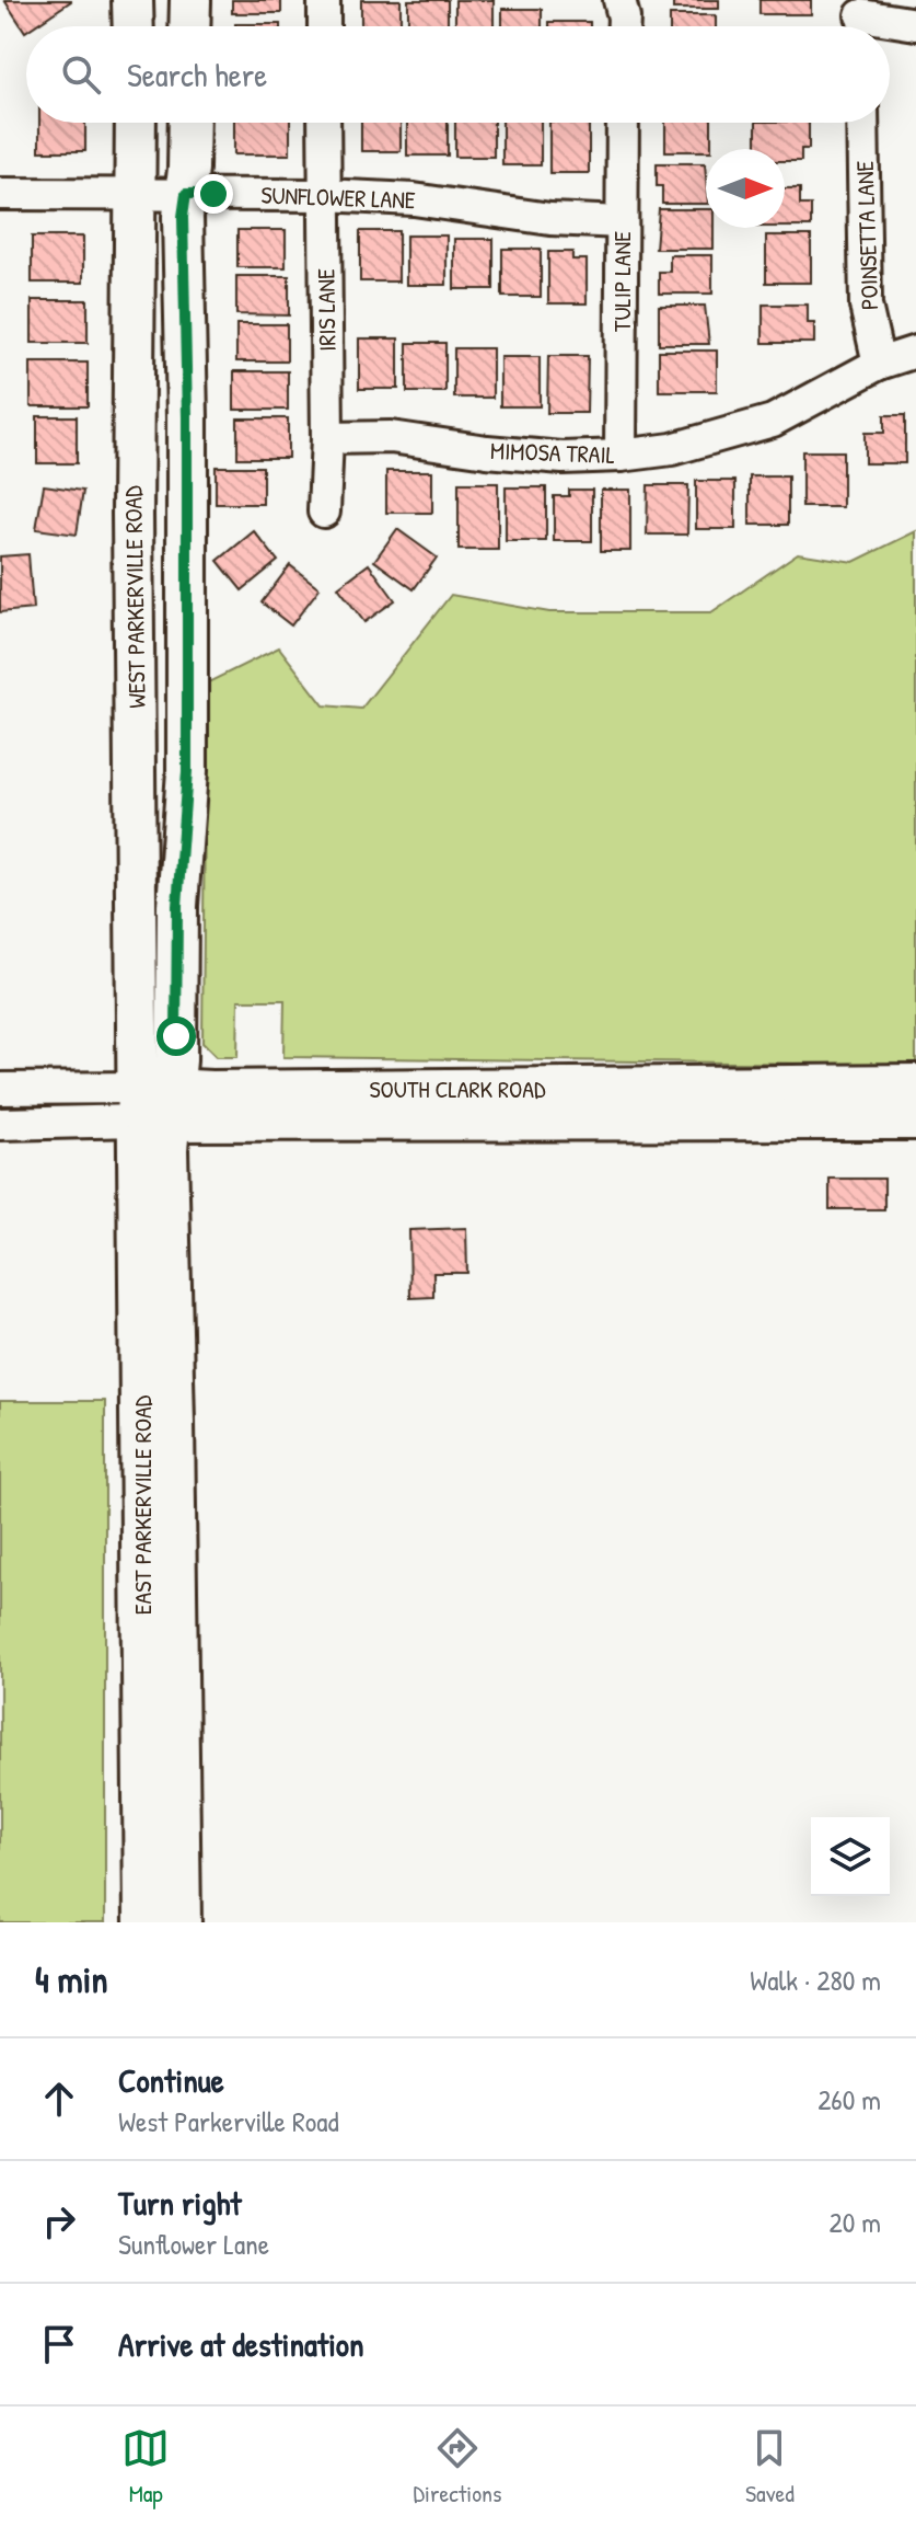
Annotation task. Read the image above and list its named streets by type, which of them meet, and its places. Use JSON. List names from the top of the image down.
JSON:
{
  "streets": {
    "main road": ["WEST PARKERVILLE ROAD", "SOUTH CLARK ROAD", "EAST PARKERVILLE ROAD"],
    "street": [
      "SUNFLOWER LANE",
      "POINSETTA LANE",
      "TULIP LANE",
      "IRIS LANE",
      "MIMOSA TRAIL"
    ]
  },
  "crossings": [
    ["SUNFLOWER LANE", "TULIP LANE"],
    ["SUNFLOWER LANE", "IRIS LANE"],
    ["SUNFLOWER LANE", "WEST PARKERVILLE ROAD"],
    ["POINSETTA LANE", "MIMOSA TRAIL"],
    ["TULIP LANE", "MIMOSA TRAIL"],
    ["IRIS LANE", "MIMOSA TRAIL"],
    ["WEST PARKERVILLE ROAD", "SOUTH CLARK ROAD"],
    ["WEST PARKERVILLE ROAD", "EAST PARKERVILLE ROAD"],
    ["SOUTH CLARK ROAD", "EAST PARKERVILLE ROAD"]
  ],
  "north": "right",
  "page": {
    "search": "Search here",
    "heading": ["4 min", "Walk · 280 m"],
    "list": [
      ["Continue", "West Parkerville Road", "260 m"],
      ["Turn right", "Sunflower Lane", "20 m"],
      "Arrive at destination"
    ],
    "nav": ["Map", "Directions", "Saved"]
  }
}
